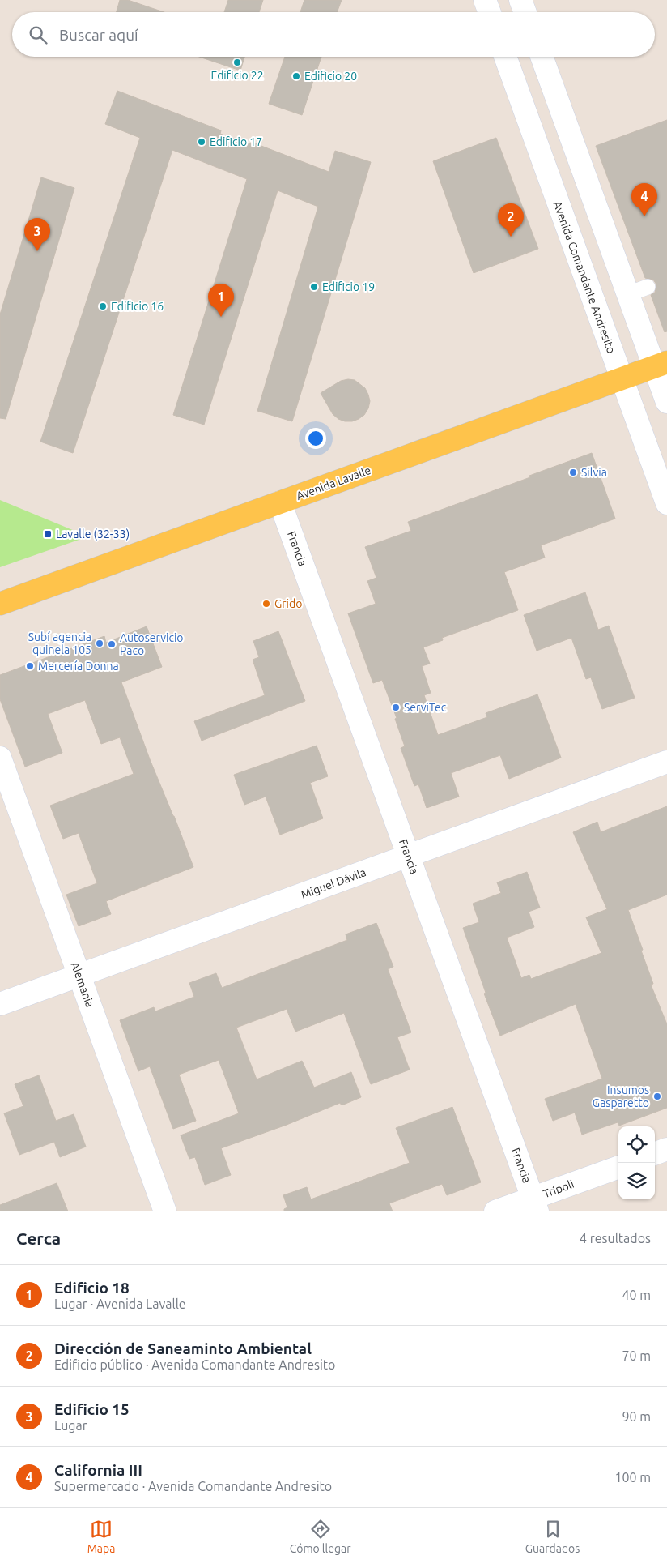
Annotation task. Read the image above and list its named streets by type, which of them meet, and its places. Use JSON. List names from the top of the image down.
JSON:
{
  "streets": {
    "main road": ["Avenida Lavalle"],
    "street": [
      "Avenida Comandante Andresito",
      "Francia",
      "Miguel Dávila",
      "Alemania",
      "Trípoli"
    ]
  },
  "crossings": [
    ["Avenida Comandante Andresito", "Avenida Lavalle"],
    ["Avenida Lavalle", "Francia"],
    ["Francia", "Miguel Dávila"],
    ["Francia", "Trípoli"],
    ["Miguel Dávila", "Alemania"]
  ],
  "places": {
    "other": [
      "Edificio 22",
      "Edificio 20",
      "Edificio 17",
      "Edificio 19",
      "Edificio 16",
      "Silvia",
      "Grido",
      "Subí agencia quinela 105",
      "Autoservicio Paco",
      "Mercería Donna",
      "ServiTec",
      "Insumos Gasparetto"
    ],
    "transit": ["Lavalle (32-33)"]
  },
  "page": {
    "search": "Buscar aquí",
    "pins": [
      "4",
      "2",
      "3",
      "1"
    ],
    "heading": ["Cerca", "4 resultados"],
    "list": [
      {
        "mark": "1",
        "name": "Edificio 18",
        "note": "Lugar · Avenida Lavalle",
        "value": "40 m"
      },
      {
        "mark": "2",
        "name": "Dirección de Saneaminto Ambiental",
        "note": "Edificio público · Avenida Comandante Andresito",
        "value": "70 m"
      },
      {
        "mark": "3",
        "name": "Edificio 15",
        "note": "Lugar",
        "value": "90 m"
      },
      {
        "mark": "4",
        "name": "California III",
        "note": "Supermercado · Avenida Comandante Andresito",
        "value": "100 m"
      }
    ],
    "nav": ["Mapa", "Cómo llegar", "Guardados"]
  }
}
